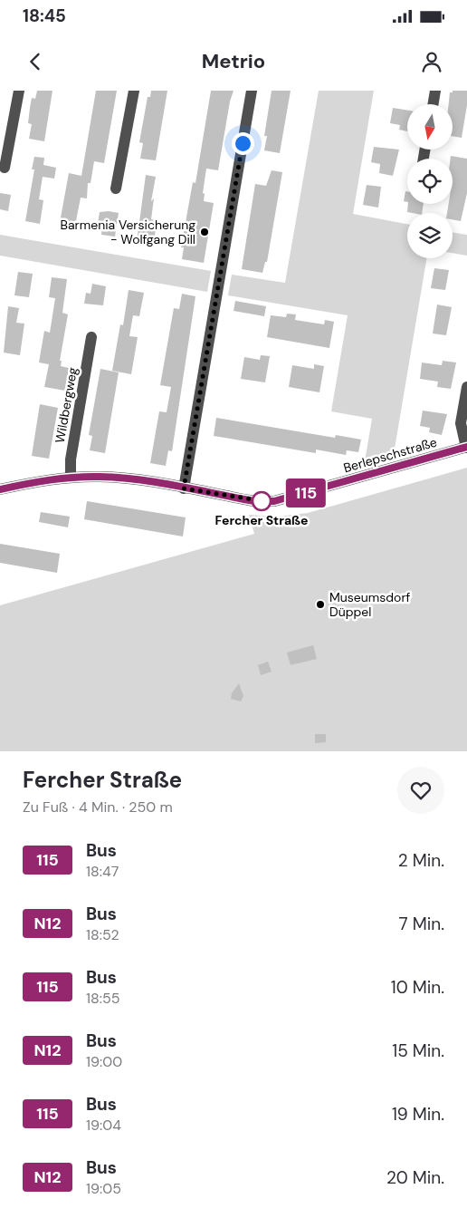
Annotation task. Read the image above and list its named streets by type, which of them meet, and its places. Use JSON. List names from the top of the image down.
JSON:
{
  "streets": {
    "street": ["Wildbergweg", "Berlepschstraße"]
  },
  "crossings": [
    ["Wildbergweg", "Berlepschstraße"]
  ],
  "places": ["Barmenia Versicherung - Wolfgang Dill", "Fercher Straße", "Museumsdorf Düppel"],
  "lines": ["bus line 115"],
  "north": "bottom",
  "page": {
    "status": "18:45",
    "header": "Metrio",
    "on_map": "115",
    "heading": ["Fercher Straße", "Zu Fuß · 4 Min. · 250 m"],
    "list": [
      {
        "mark": "115",
        "name": "Bus",
        "note": "18:47",
        "value": "2 Min."
      },
      {
        "mark": "N12",
        "name": "Bus",
        "note": "18:52",
        "value": "7 Min."
      },
      {
        "mark": "115",
        "name": "Bus",
        "note": "18:55",
        "value": "10 Min."
      },
      {
        "mark": "N12",
        "name": "Bus",
        "note": "19:00",
        "value": "15 Min."
      },
      {
        "mark": "115",
        "name": "Bus",
        "note": "19:04",
        "value": "19 Min."
      },
      {
        "mark": "N12",
        "name": "Bus",
        "note": "19:05",
        "value": "20 Min."
      }
    ]
  }
}
